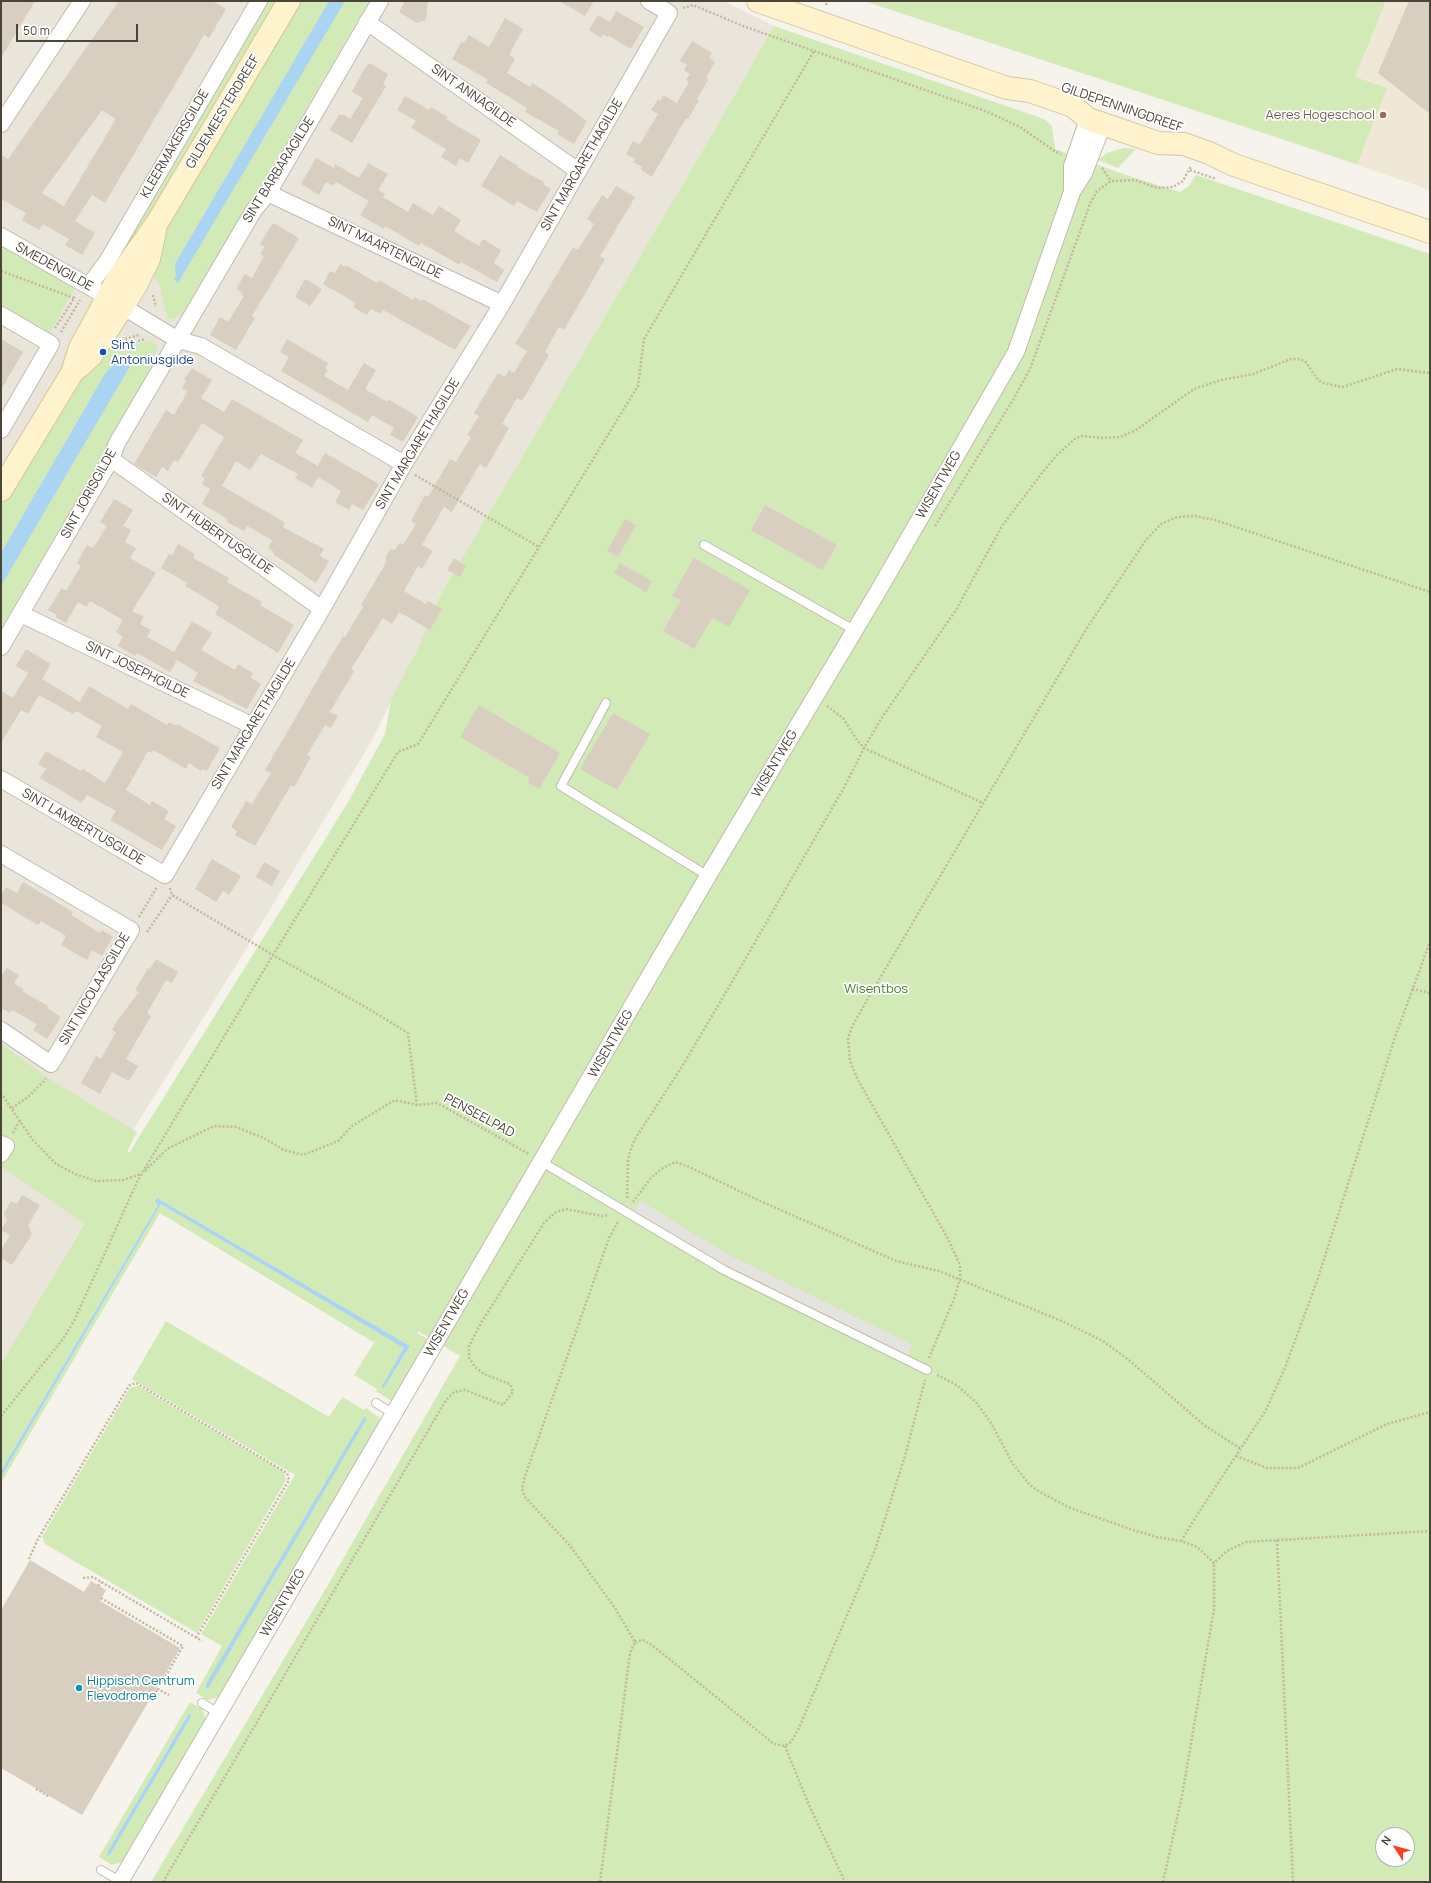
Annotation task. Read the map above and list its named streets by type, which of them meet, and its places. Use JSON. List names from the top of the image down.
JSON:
{
  "streets": {
    "main road": ["GILDEPENNINGDREEF", "GILDEMEESTERDREEF"],
    "street": [
      "SINT ANNAGILDE",
      "KLEERMAKERSGILDE",
      "SINT MARGARETHAGILDE",
      "SINT BARBARAGILDE",
      "SINT MAARTENGILDE",
      "SMEDENGILDE",
      "WISENTWEG",
      "SINT JORISGILDE",
      "SINT HUBERTUSGILDE",
      "SINT JOSEPHGILDE",
      "SINT LAMBERTUSGILDE",
      "SINT NICOLAASGILDE"
    ],
    "path": ["PENSEELPAD"]
  },
  "crossings": [
    ["SINT ANNAGILDE", "SINT MARGARETHAGILDE"],
    ["SINT ANNAGILDE", "SINT BARBARAGILDE"],
    ["GILDEPENNINGDREEF", "WISENTWEG"],
    ["GILDEMEESTERDREEF", "SMEDENGILDE"],
    ["KLEERMAKERSGILDE", "SMEDENGILDE"],
    ["SINT MARGARETHAGILDE", "SINT MAARTENGILDE"],
    ["SINT MARGARETHAGILDE", "SINT HUBERTUSGILDE"],
    ["SINT MARGARETHAGILDE", "SINT JOSEPHGILDE"],
    ["SINT MARGARETHAGILDE", "SINT LAMBERTUSGILDE"],
    ["SINT BARBARAGILDE", "SINT MAARTENGILDE"],
    ["SINT BARBARAGILDE", "SINT JORISGILDE"],
    ["WISENTWEG", "PENSEELPAD"],
    ["SINT JORISGILDE", "SINT HUBERTUSGILDE"],
    ["SINT JORISGILDE", "SINT JOSEPHGILDE"]
  ],
  "parks": ["Wisentbos"],
  "places": ["Aeres Hogeschool", "Sint Antoniusgilde", "Hippisch Centrum Flevodrome"],
  "scale_bar": "50 m",
  "north": "top left"
}
